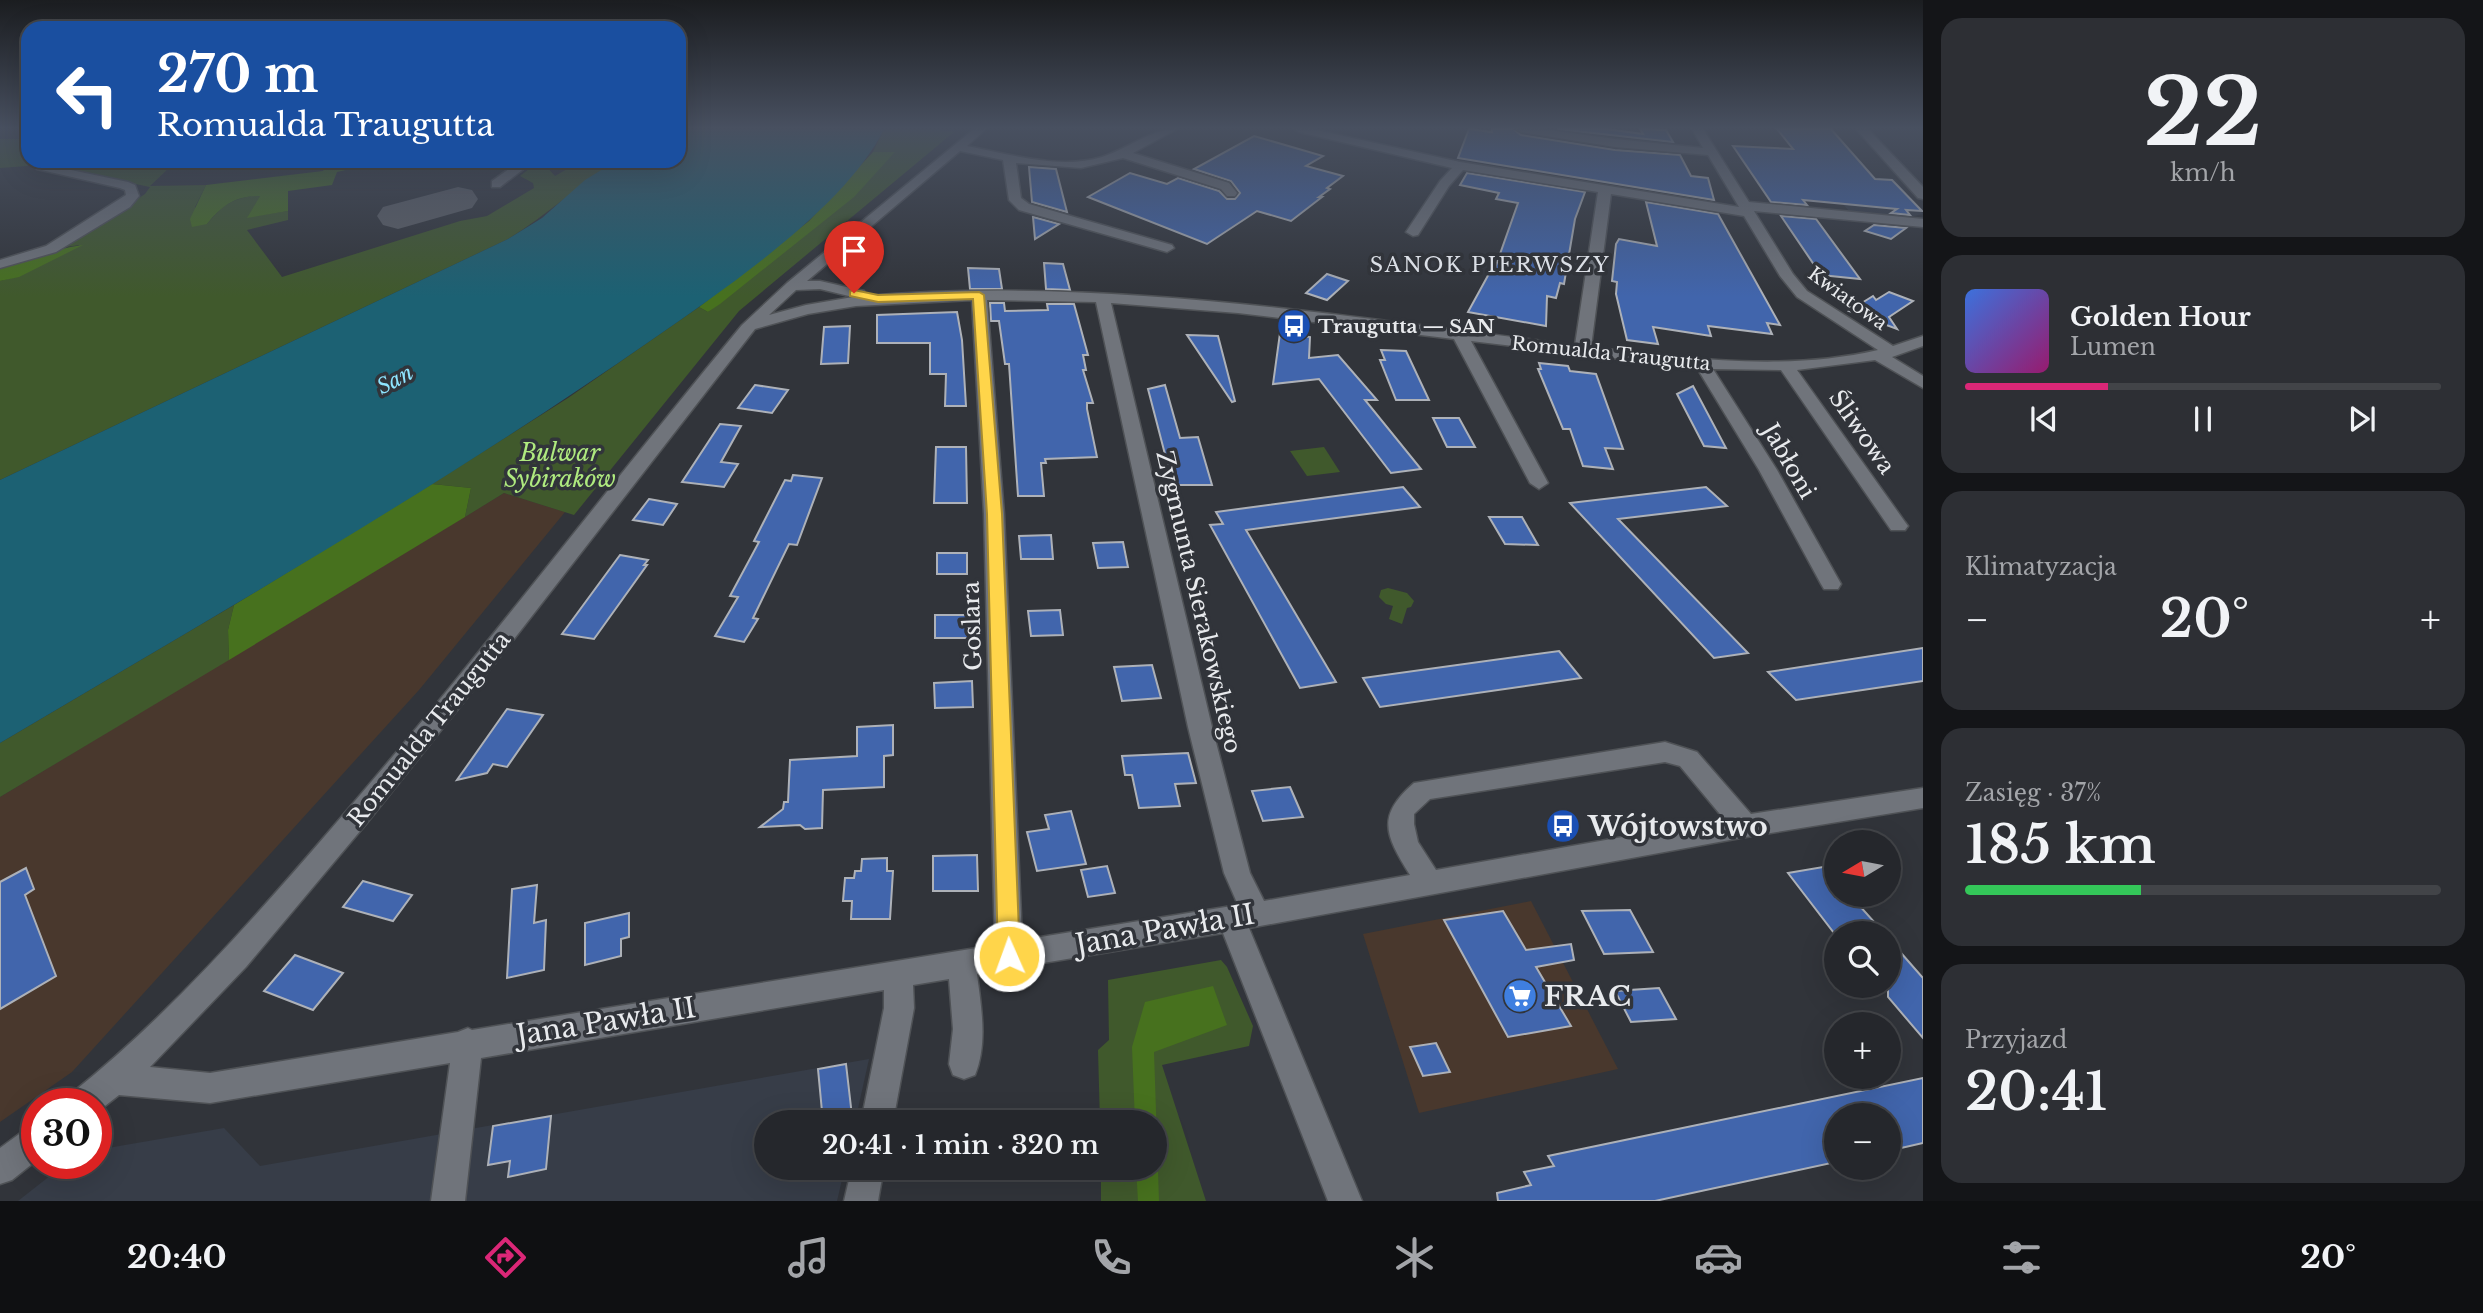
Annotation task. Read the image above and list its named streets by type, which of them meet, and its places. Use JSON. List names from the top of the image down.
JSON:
{
  "streets": {
    "street": [
      "Kwiatowa",
      "Romualda Traugutta",
      "Śliwowa",
      "Jabłoni",
      "Zygmunta Sierakowskiego",
      "Goslara",
      "Jana Pawła II"
    ]
  },
  "crossings": [
    ["Kwiatowa", "Romualda Traugutta"],
    ["Romualda Traugutta", "Śliwowa"],
    ["Romualda Traugutta", "Jabłoni"],
    ["Romualda Traugutta", "Zygmunta Sierakowskiego"],
    ["Romualda Traugutta", "Goslara"],
    ["Romualda Traugutta", "Jana Pawła II"],
    ["Zygmunta Sierakowskiego", "Jana Pawła II"],
    ["Goslara", "Jana Pawła II"]
  ],
  "districts": ["SANOK PIERWSZY"],
  "water": ["San"],
  "parks": ["Bulwar Sybiraków"],
  "places": {
    "bus stop": ["Traugutta — SAN", "Wójtowstwo"],
    "supermarket": ["FRAC"]
  },
  "north": "left",
  "page": {
    "tile": [
      ["22", "km/h"],
      "Klimatyzacja",
      ["Zasięg · 37%", "185 km"],
      ["Przyjazd", "20:41"]
    ],
    "turn": ["270 m", "Romualda Traugutta"],
    "song": ["Golden Hour", "Lumen"],
    "heat": ["−", "20°", "+"],
    "map_buttons": ["+", "−"],
    "limit": "30",
    "trip": "20:41 · 1 min · 320 m",
    "tabs": ["20:40", "20°"]
  }
}
